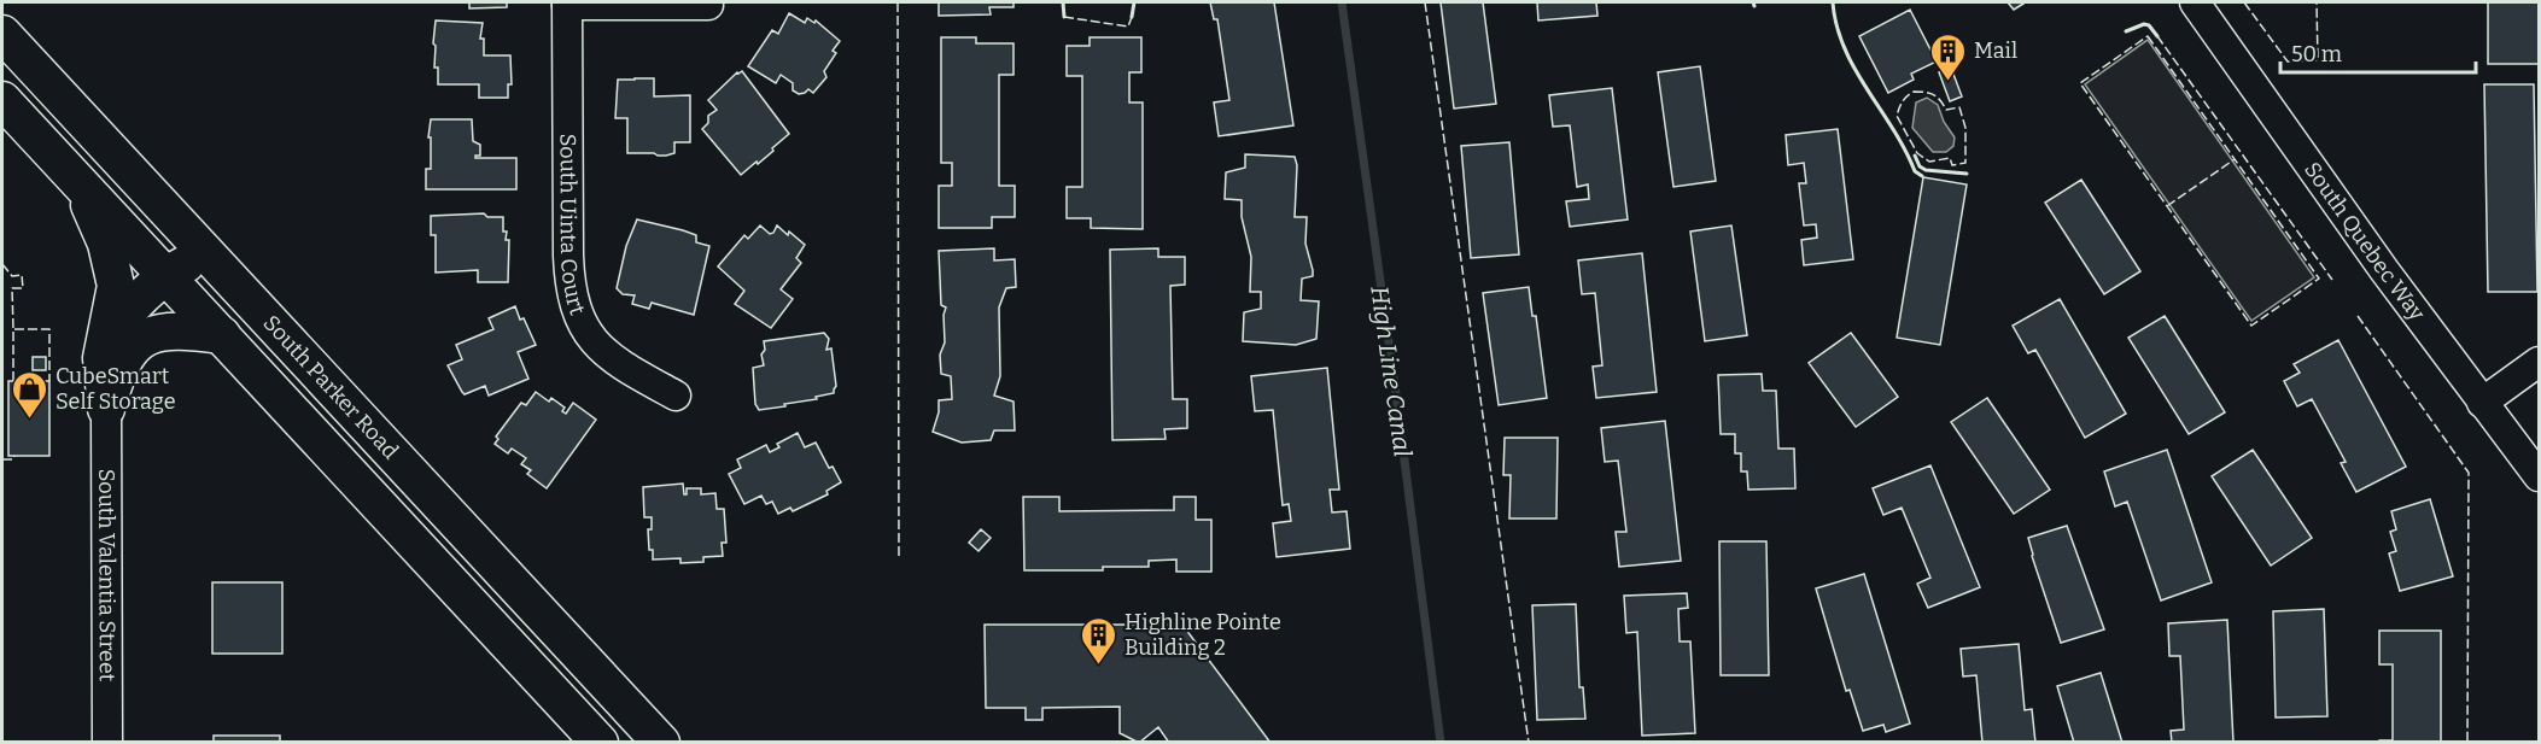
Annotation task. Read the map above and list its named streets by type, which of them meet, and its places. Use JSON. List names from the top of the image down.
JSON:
{
  "streets": {
    "main road": ["South Parker Road"],
    "street": ["South Uinta Court", "South Quebec Way", "South Valentia Street"]
  },
  "water": ["High Line Canal"],
  "places": {
    "building": ["Mail", "Highline Pointe Building 2"],
    "shop": ["CubeSmart Self Storage"]
  },
  "scale_bar": "50 m"
}
